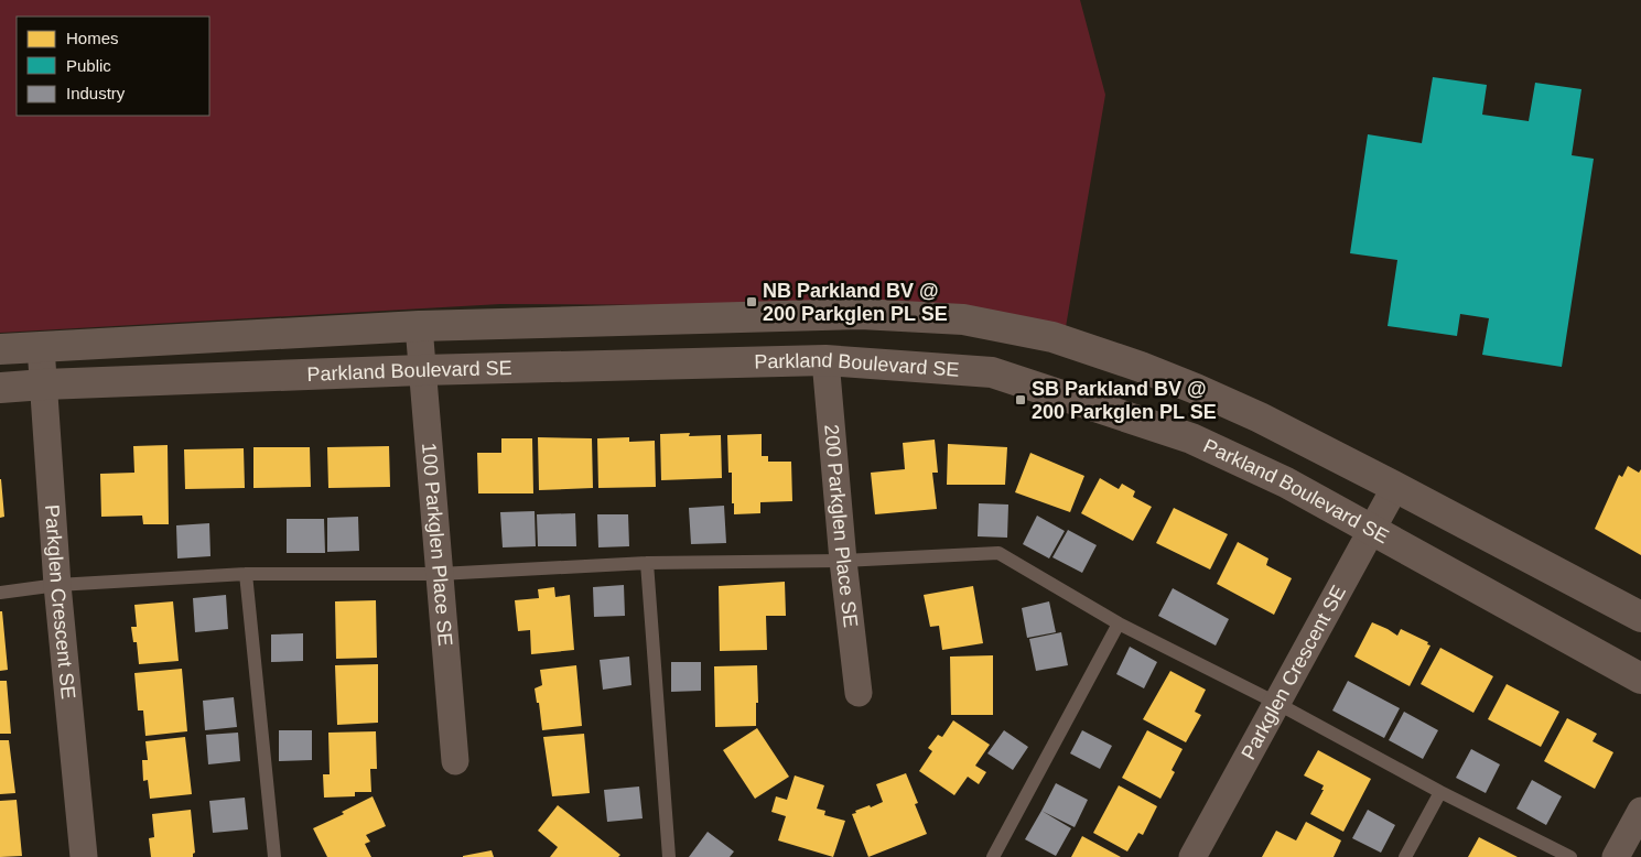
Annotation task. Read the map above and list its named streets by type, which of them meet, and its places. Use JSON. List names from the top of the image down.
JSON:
{
  "streets": {
    "street": [
      "Parkland Boulevard SE",
      "200 Parkglen Place SE",
      "100 Parkglen Place SE",
      "Parkglen Crescent SE"
    ]
  },
  "crossings": [
    ["Parkland Boulevard SE", "200 Parkglen Place SE"],
    ["Parkland Boulevard SE", "100 Parkglen Place SE"],
    ["Parkland Boulevard SE", "Parkglen Crescent SE"]
  ],
  "places": {
    "transit": ["NB Parkland BV @ 200 Parkglen PL SE", "SB Parkland BV @ 200 Parkglen PL SE"]
  },
  "legend": ["Homes", "Public", "Industry"]
}
